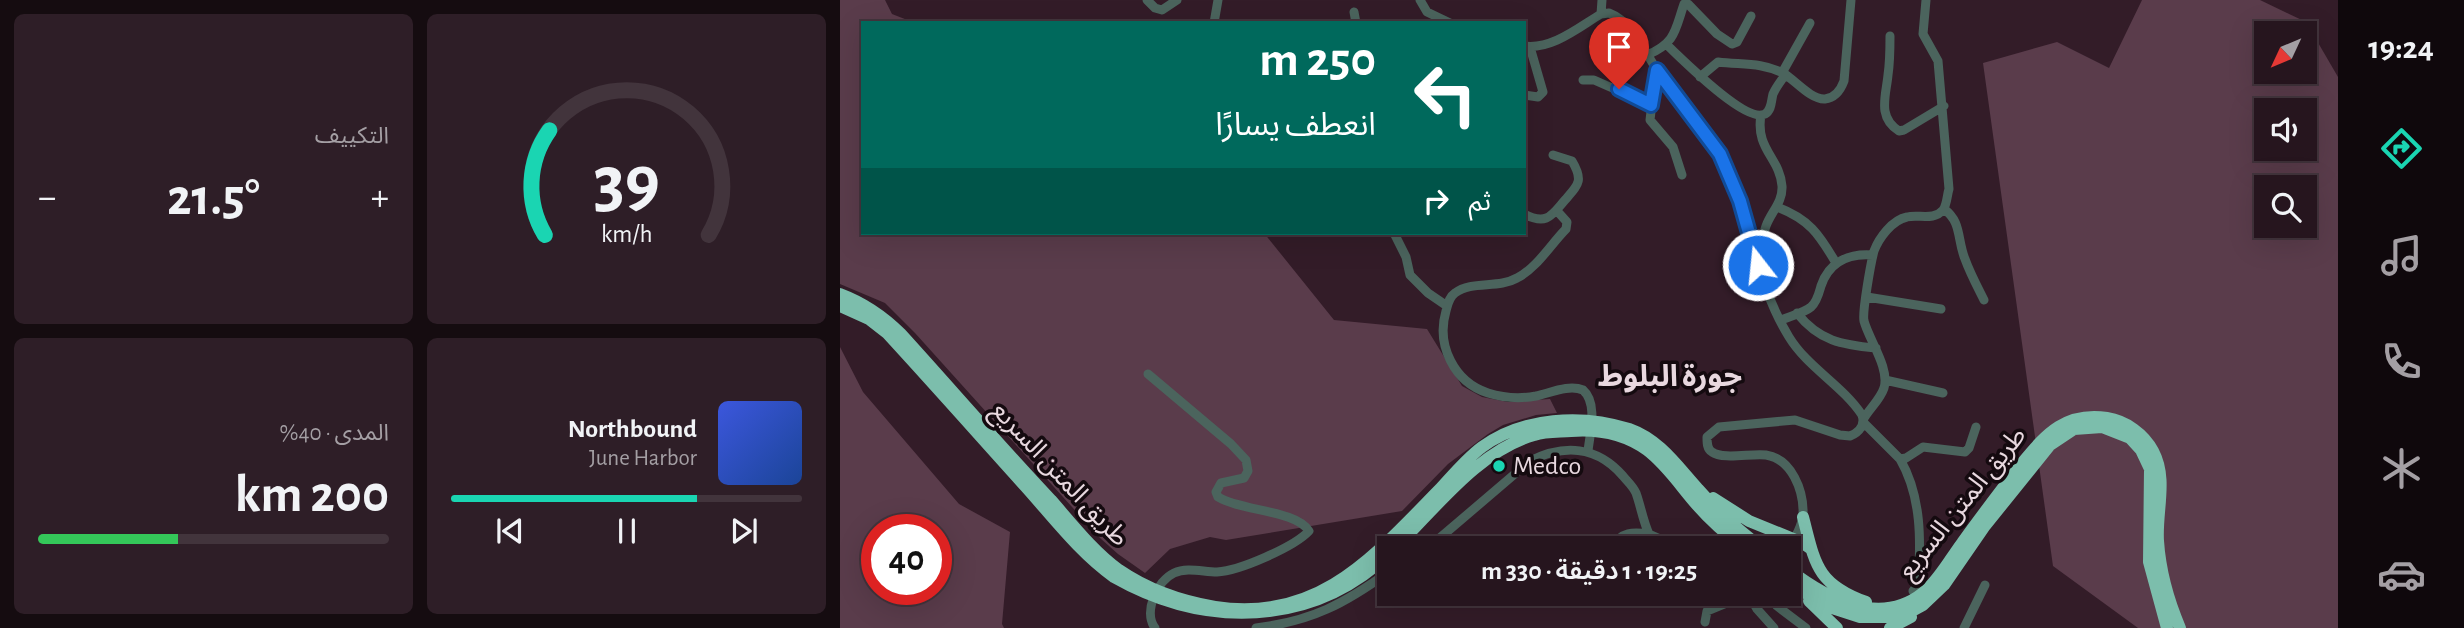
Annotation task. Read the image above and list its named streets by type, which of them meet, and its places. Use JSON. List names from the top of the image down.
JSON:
{
  "streets": {
    "highway": ["طريق المتن السريع"]
  },
  "districts": ["جورة البلوط"],
  "places": ["Medco"],
  "north": "bottom left",
  "page": {
    "tabs": "19:24",
    "tile": [
      "التكييف",
      ["المدى · 40%", "200 km"]
    ],
    "turn": ["250 m", "انعطف يسارًا"],
    "then": "ثم",
    "heat": ["−", "21.5°", "+"],
    "song": ["Northbound", "June Harbor"],
    "limit": "40",
    "trip": "19:25 · 1 دقيقة · 330 m",
    "gauge": ["39", "km/h"]
  }
}
